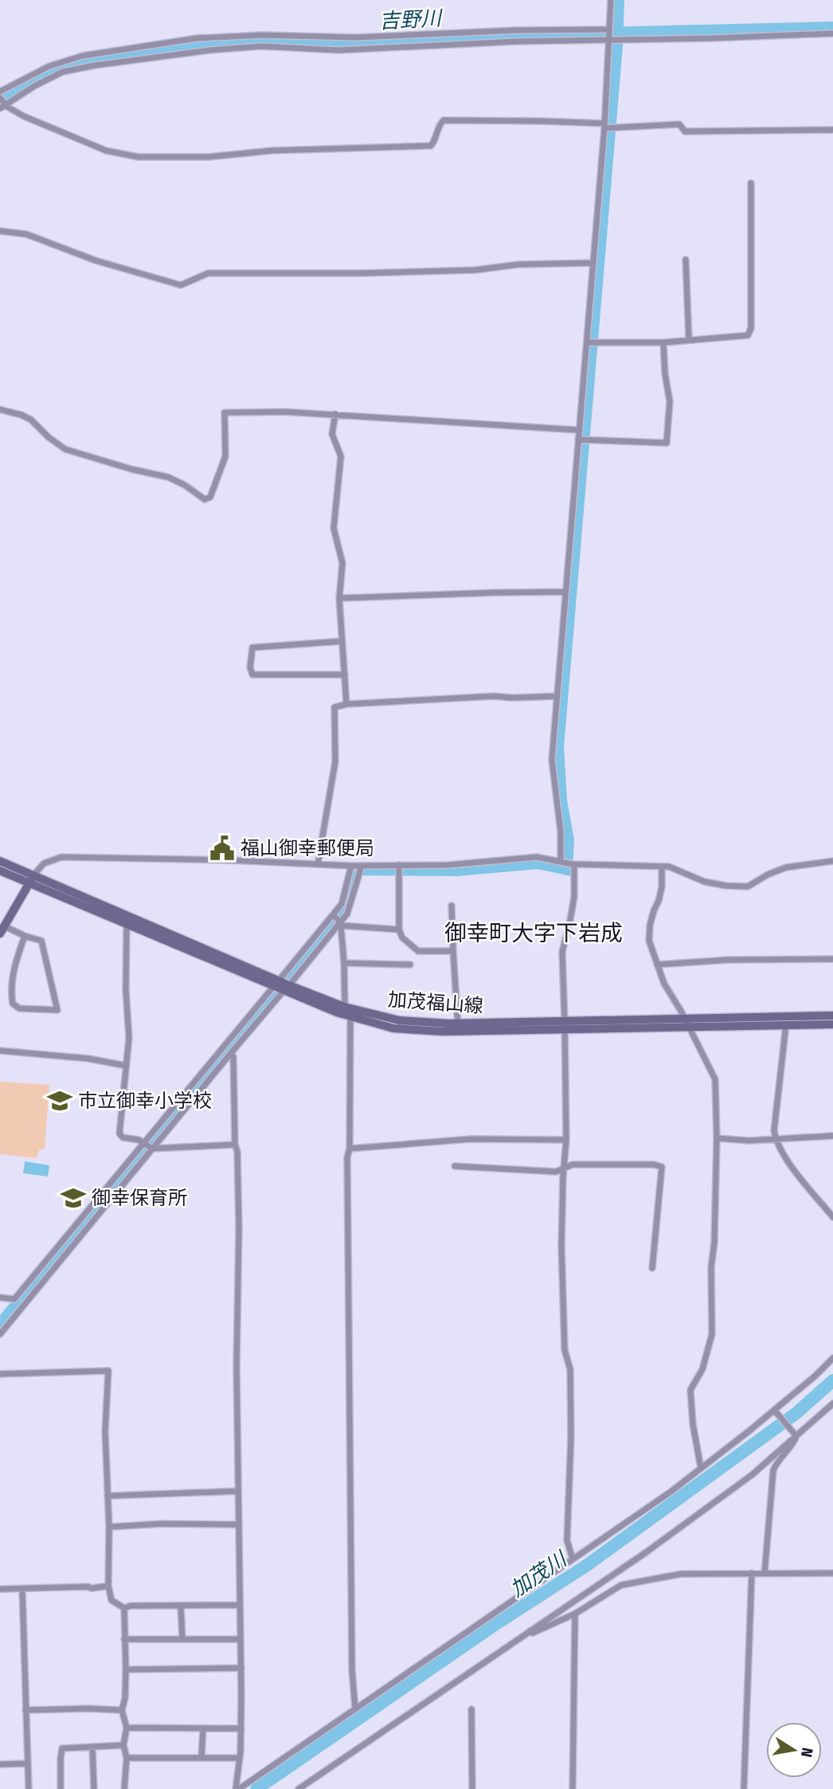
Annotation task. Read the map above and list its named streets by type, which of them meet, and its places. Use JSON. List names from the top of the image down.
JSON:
{
  "streets": {
    "main road": ["加茂福山線"]
  },
  "districts": ["御幸町大字下岩成"],
  "water": ["吉野川", "加茂川"],
  "places": {
    "public building": ["福山御幸郵便局"],
    "school or university": ["市立御幸小学校", "御幸保育所"]
  },
  "north": "right"
}
